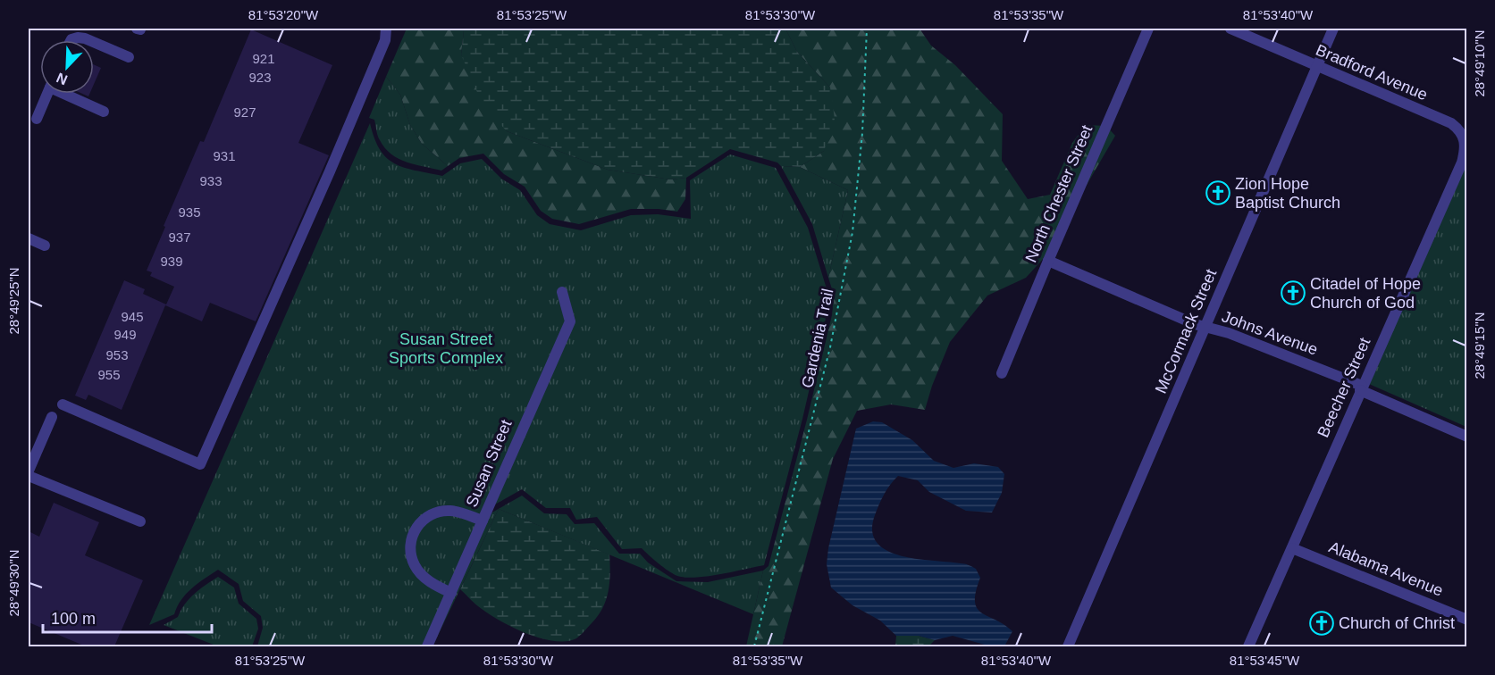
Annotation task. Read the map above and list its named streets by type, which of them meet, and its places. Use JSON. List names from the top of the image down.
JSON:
{
  "streets": {
    "street": [
      "Bradford Avenue",
      "North Chester Street",
      "McCormack Street",
      "Johns Avenue",
      "Beecher Street",
      "Susan Street",
      "Alabama Avenue"
    ],
    "path": ["Gardenia Trail"]
  },
  "crossings": [
    ["Bradford Avenue", "McCormack Street"],
    ["Bradford Avenue", "Beecher Street"],
    ["North Chester Street", "Johns Avenue"],
    ["McCormack Street", "Johns Avenue"],
    ["Johns Avenue", "Beecher Street"],
    ["Beecher Street", "Alabama Avenue"]
  ],
  "parks": ["Susan Street Sports Complex"],
  "places": {
    "church": ["Zion Hope Baptist Church", "Citadel of Hope Church of God", "Church of Christ"]
  },
  "house_numbers": [
    "921",
    "923",
    "927",
    "931",
    "933",
    "935",
    "937",
    "939",
    "945",
    "949",
    "953",
    "955"
  ],
  "scale_bar": "100 m",
  "north": "bottom left",
  "coordinates": [
    "81°53'20\"W",
    "81°53'25\"W",
    "81°53'30\"W",
    "81°53'35\"W",
    "81°53'40\"W",
    "28°49'10\"N",
    "28°49'25\"N",
    "28°49'15\"N",
    "28°49'30\"N",
    "81°53'45\"W"
  ]
}
